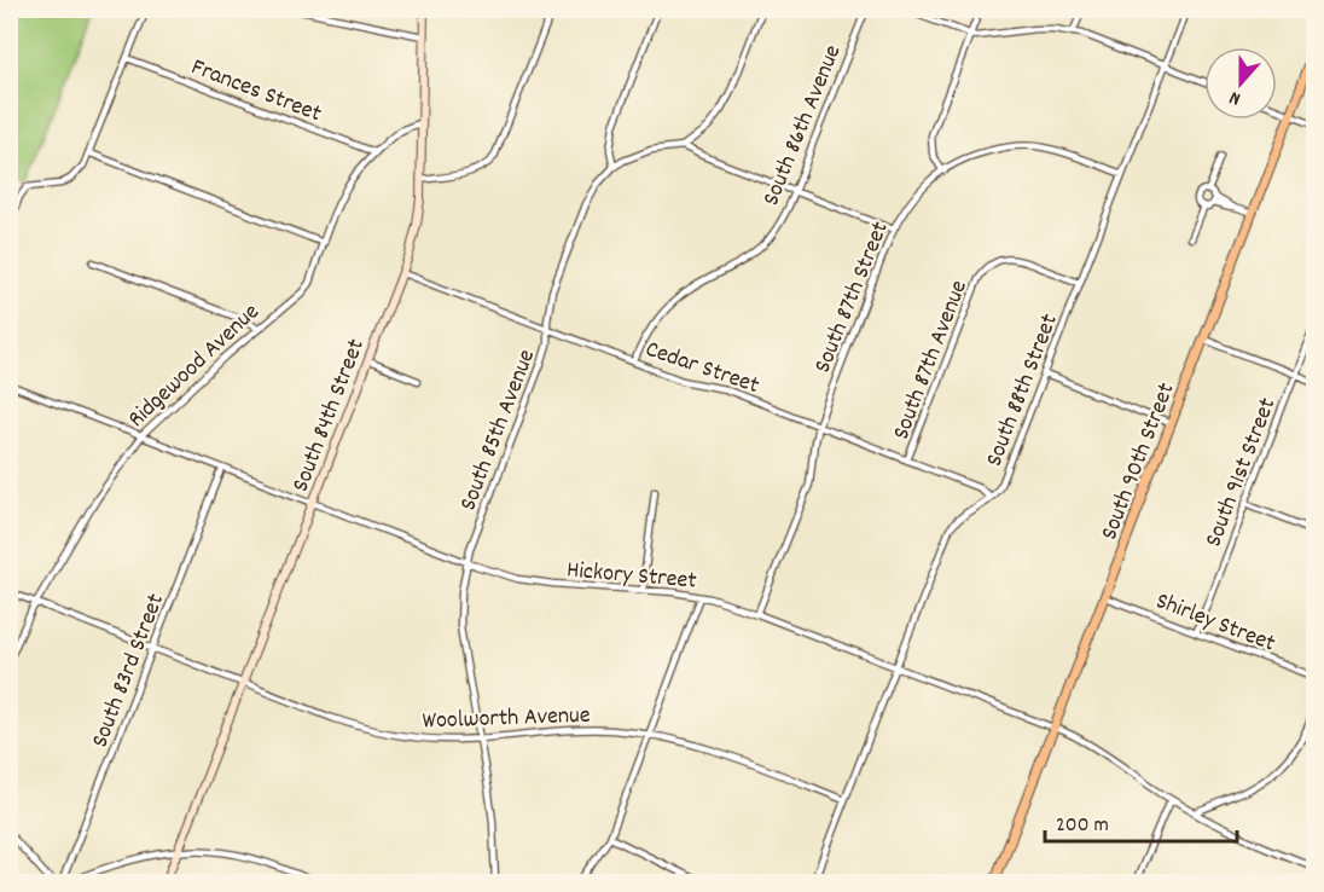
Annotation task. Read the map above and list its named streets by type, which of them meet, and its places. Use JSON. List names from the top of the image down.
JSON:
{
  "streets": {
    "main road": ["South 84th Street", "South 90th Street"],
    "street": [
      "Frances Street",
      "South 86th Avenue",
      "South 87th Street",
      "South 87th Avenue",
      "Ridgewood Avenue",
      "Cedar Street",
      "South 88th Street",
      "South 85th Avenue",
      "South 91st Street",
      "Hickory Street",
      "Shirley Street",
      "South 83rd Street",
      "Woolworth Avenue"
    ]
  },
  "crossings": [
    ["Frances Street", "Ridgewood Avenue"],
    ["South 86th Avenue", "Cedar Street"],
    ["South 87th Street", "Cedar Street"],
    ["South 87th Street", "South 88th Street"],
    ["South 87th Street", "Hickory Street"],
    ["South 87th Avenue", "Cedar Street"],
    ["South 87th Avenue", "South 88th Street"],
    ["Ridgewood Avenue", "Hickory Street"],
    ["Ridgewood Avenue", "Woolworth Avenue"],
    ["Cedar Street", "South 88th Street"],
    ["Cedar Street", "South 84th Street"],
    ["Cedar Street", "South 85th Avenue"],
    ["South 88th Street", "Hickory Street"],
    ["South 88th Street", "Woolworth Avenue"],
    ["South 84th Street", "Hickory Street"],
    ["South 84th Street", "Woolworth Avenue"],
    ["South 85th Avenue", "Hickory Street"],
    ["South 85th Avenue", "Woolworth Avenue"],
    ["South 90th Street", "Hickory Street"],
    ["South 90th Street", "Shirley Street"],
    ["South 91st Street", "Shirley Street"],
    ["Hickory Street", "South 83rd Street"],
    ["South 83rd Street", "Woolworth Avenue"]
  ],
  "scale_bar": "200 m",
  "north": "bottom"
}
